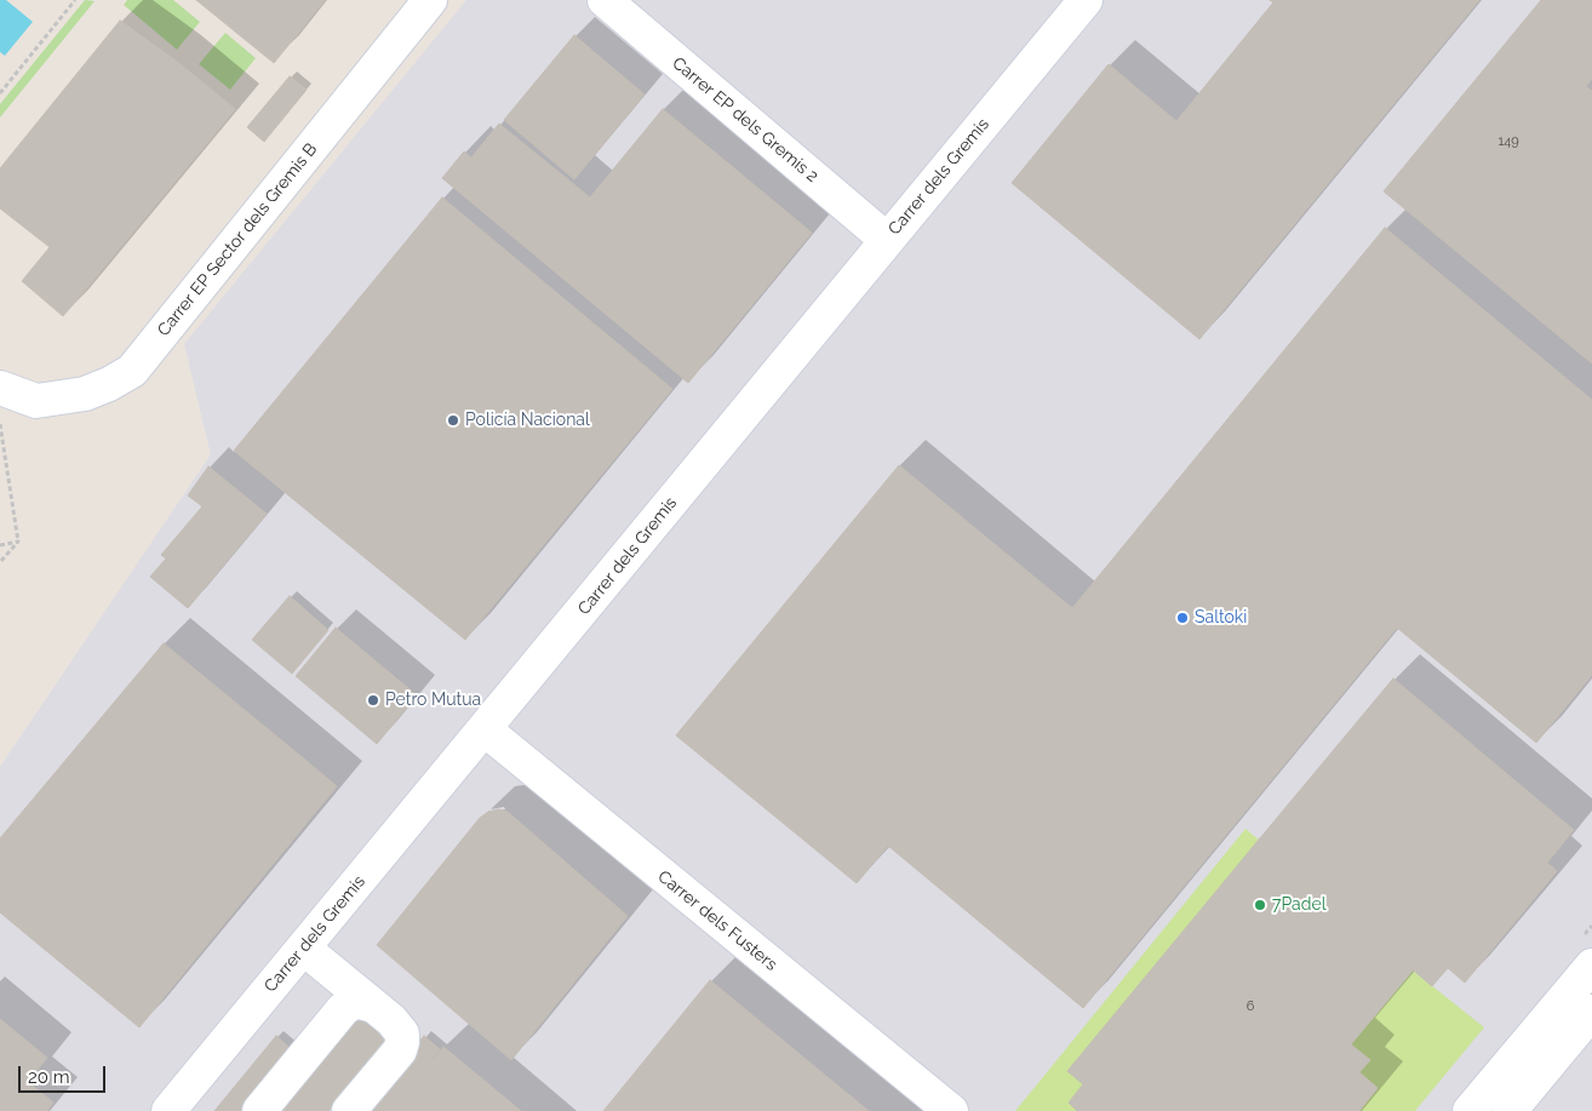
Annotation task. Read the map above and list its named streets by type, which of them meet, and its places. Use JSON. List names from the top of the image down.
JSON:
{
  "streets": {
    "street": [
      "Carrer EP dels Gremis 2",
      "Carrer dels Gremis",
      "Carrer EP Sector dels Gremis B",
      "Carrer dels Fusters"
    ]
  },
  "crossings": [
    ["Carrer EP dels Gremis 2", "Carrer dels Gremis"],
    ["Carrer dels Gremis", "Carrer dels Fusters"]
  ],
  "places": [
    "Policía Nacional",
    "Saltoki",
    "Petro Mutua",
    "7Padel"
  ],
  "house_numbers": ["149", "6"],
  "scale_bar": "20 m"
}
